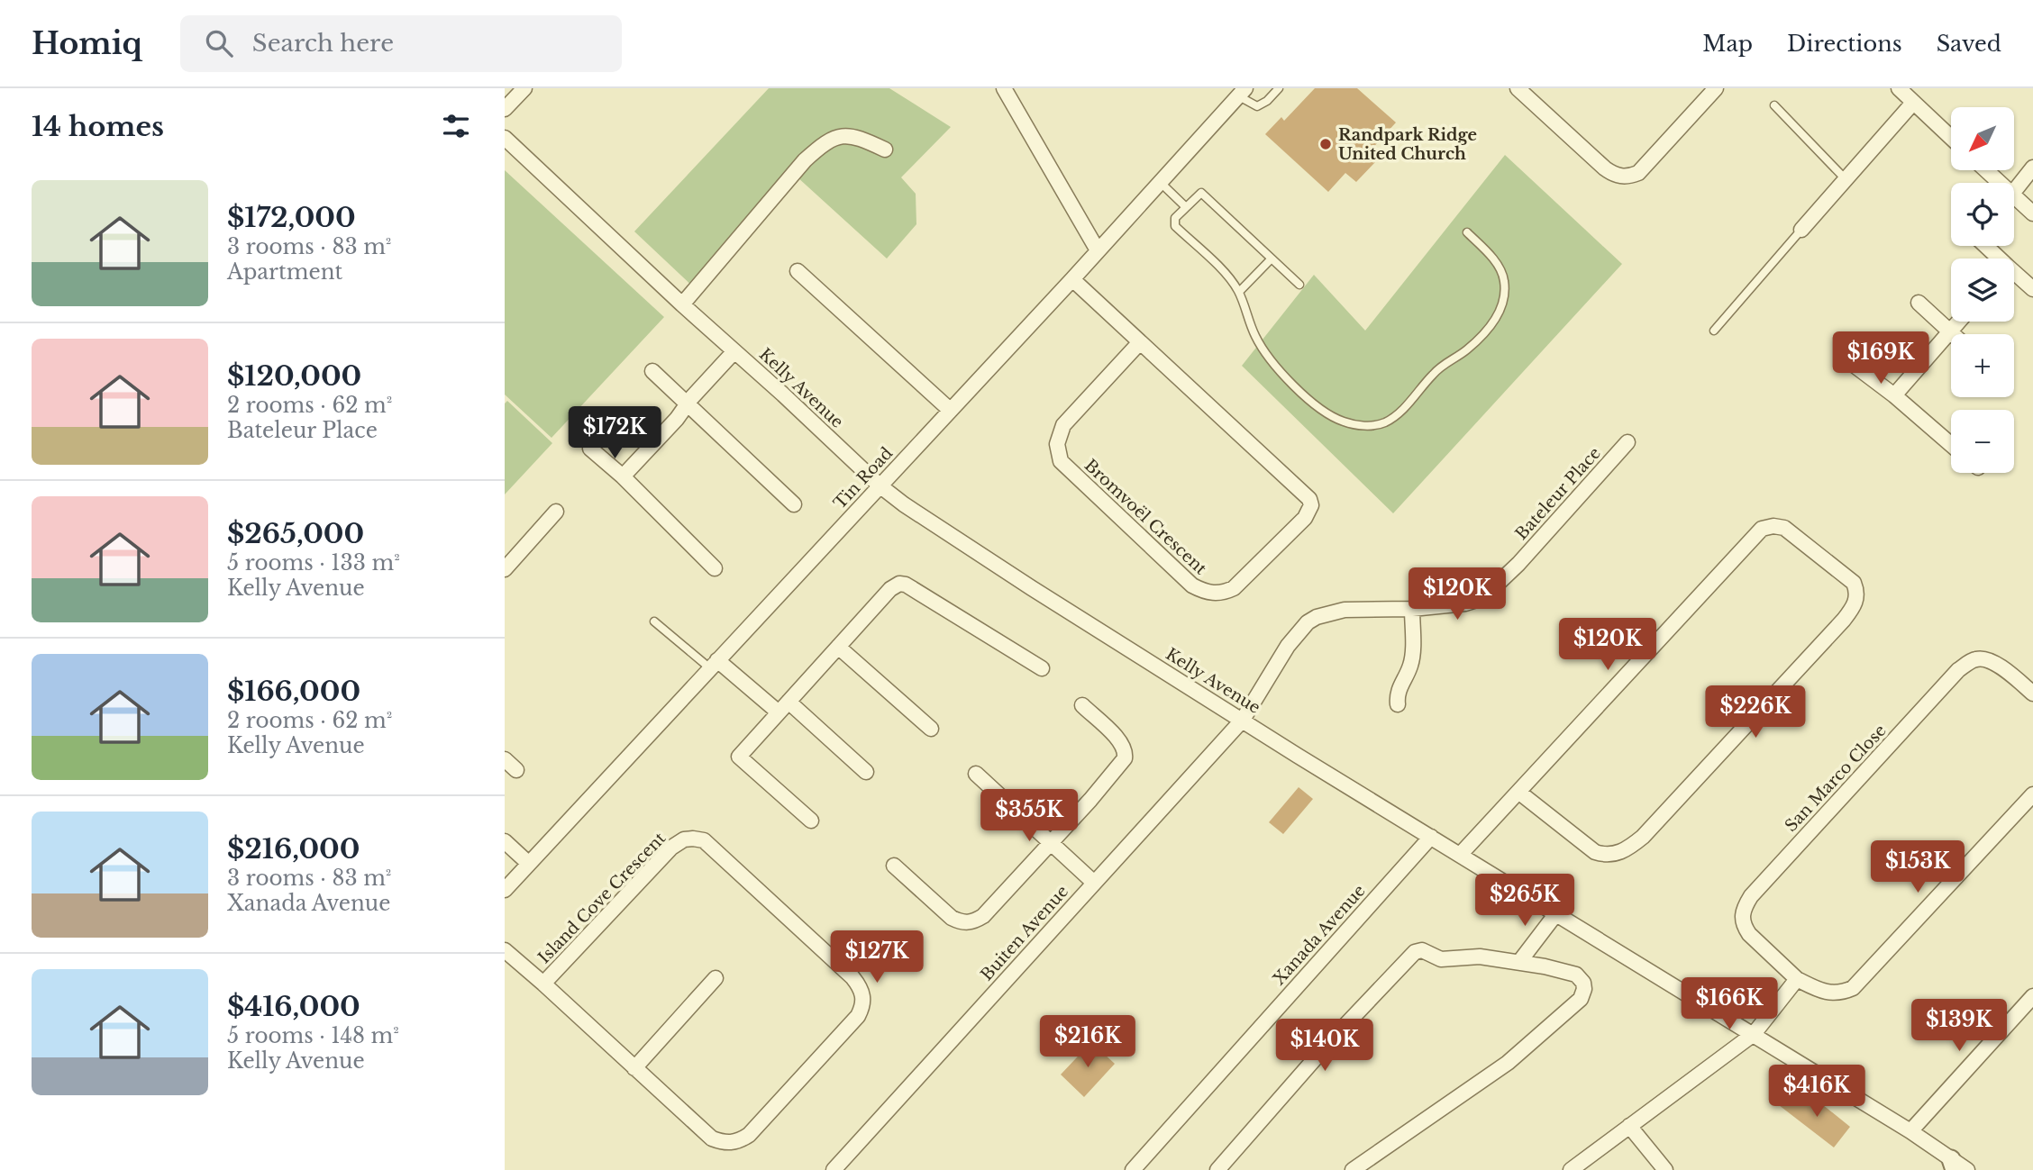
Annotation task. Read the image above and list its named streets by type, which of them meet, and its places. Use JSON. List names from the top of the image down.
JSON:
{
  "streets": {
    "street": [
      "Kelly Avenue",
      "Tin Road",
      "Bateleur Place",
      "Bromvoël Crescent",
      "San Marco Close",
      "Island Cove Crescent",
      "Buiten Avenue",
      "Xanada Avenue"
    ]
  },
  "crossings": [
    ["Kelly Avenue", "Tin Road"],
    ["Kelly Avenue", "Bateleur Place"],
    ["Kelly Avenue", "Buiten Avenue"],
    ["Kelly Avenue", "Xanada Avenue"],
    ["Tin Road", "Bromvoël Crescent"],
    ["Bateleur Place", "Buiten Avenue"]
  ],
  "places": ["Randpark Ridge United Church"],
  "north": "bottom left",
  "page": {
    "header": "Homiq",
    "search": "Search here",
    "nav": ["Map", "Directions", "Saved"],
    "heading": "14 homes",
    "map_buttons": ["+", "−"],
    "list": [
      {
        "name": "$172,000",
        "note": "3 rooms · 83 m² · Apartment"
      },
      {
        "name": "$120,000",
        "note": "2 rooms · 62 m² · Bateleur Place"
      },
      {
        "name": "$265,000",
        "note": "5 rooms · 133 m² · Kelly Avenue"
      },
      {
        "name": "$166,000",
        "note": "2 rooms · 62 m² · Kelly Avenue"
      },
      {
        "name": "$216,000",
        "note": "3 rooms · 83 m² · Xanada Avenue"
      },
      {
        "name": "$416,000",
        "note": "5 rooms · 148 m² · Kelly Avenue"
      }
    ],
    "price": [
      "$169K",
      "$172K",
      "$120K",
      "$120K",
      "$226K",
      "$355K",
      "$153K",
      "$265K",
      "$127K",
      "$166K",
      "$139K",
      "$216K",
      "$140K",
      "$416K"
    ]
  }
}
